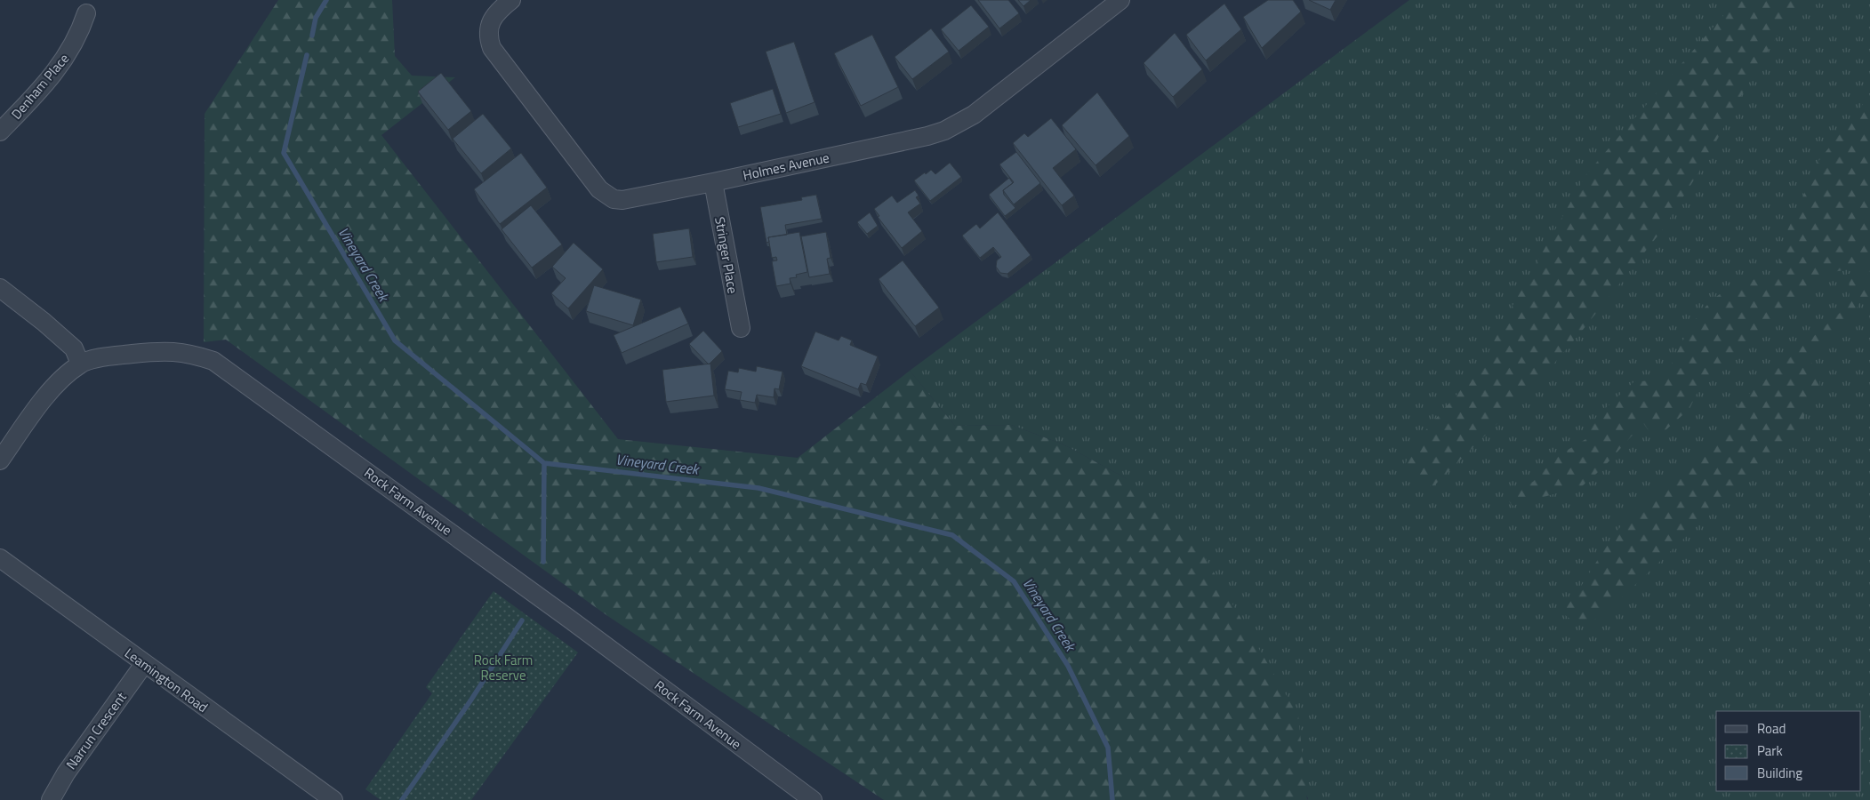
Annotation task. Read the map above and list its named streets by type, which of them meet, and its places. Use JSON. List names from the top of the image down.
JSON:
{
  "streets": {
    "street": [
      "Denham Place",
      "Holmes Avenue",
      "Stringer Place",
      "Rock Farm Avenue",
      "Leamington Road",
      "Narrun Crescent"
    ]
  },
  "crossings": [
    ["Holmes Avenue", "Stringer Place"],
    ["Leamington Road", "Narrun Crescent"]
  ],
  "water": ["Vineyard Creek"],
  "parks": ["Rock Farm Reserve"],
  "legend": ["Road", "Park", "Building"]
}
